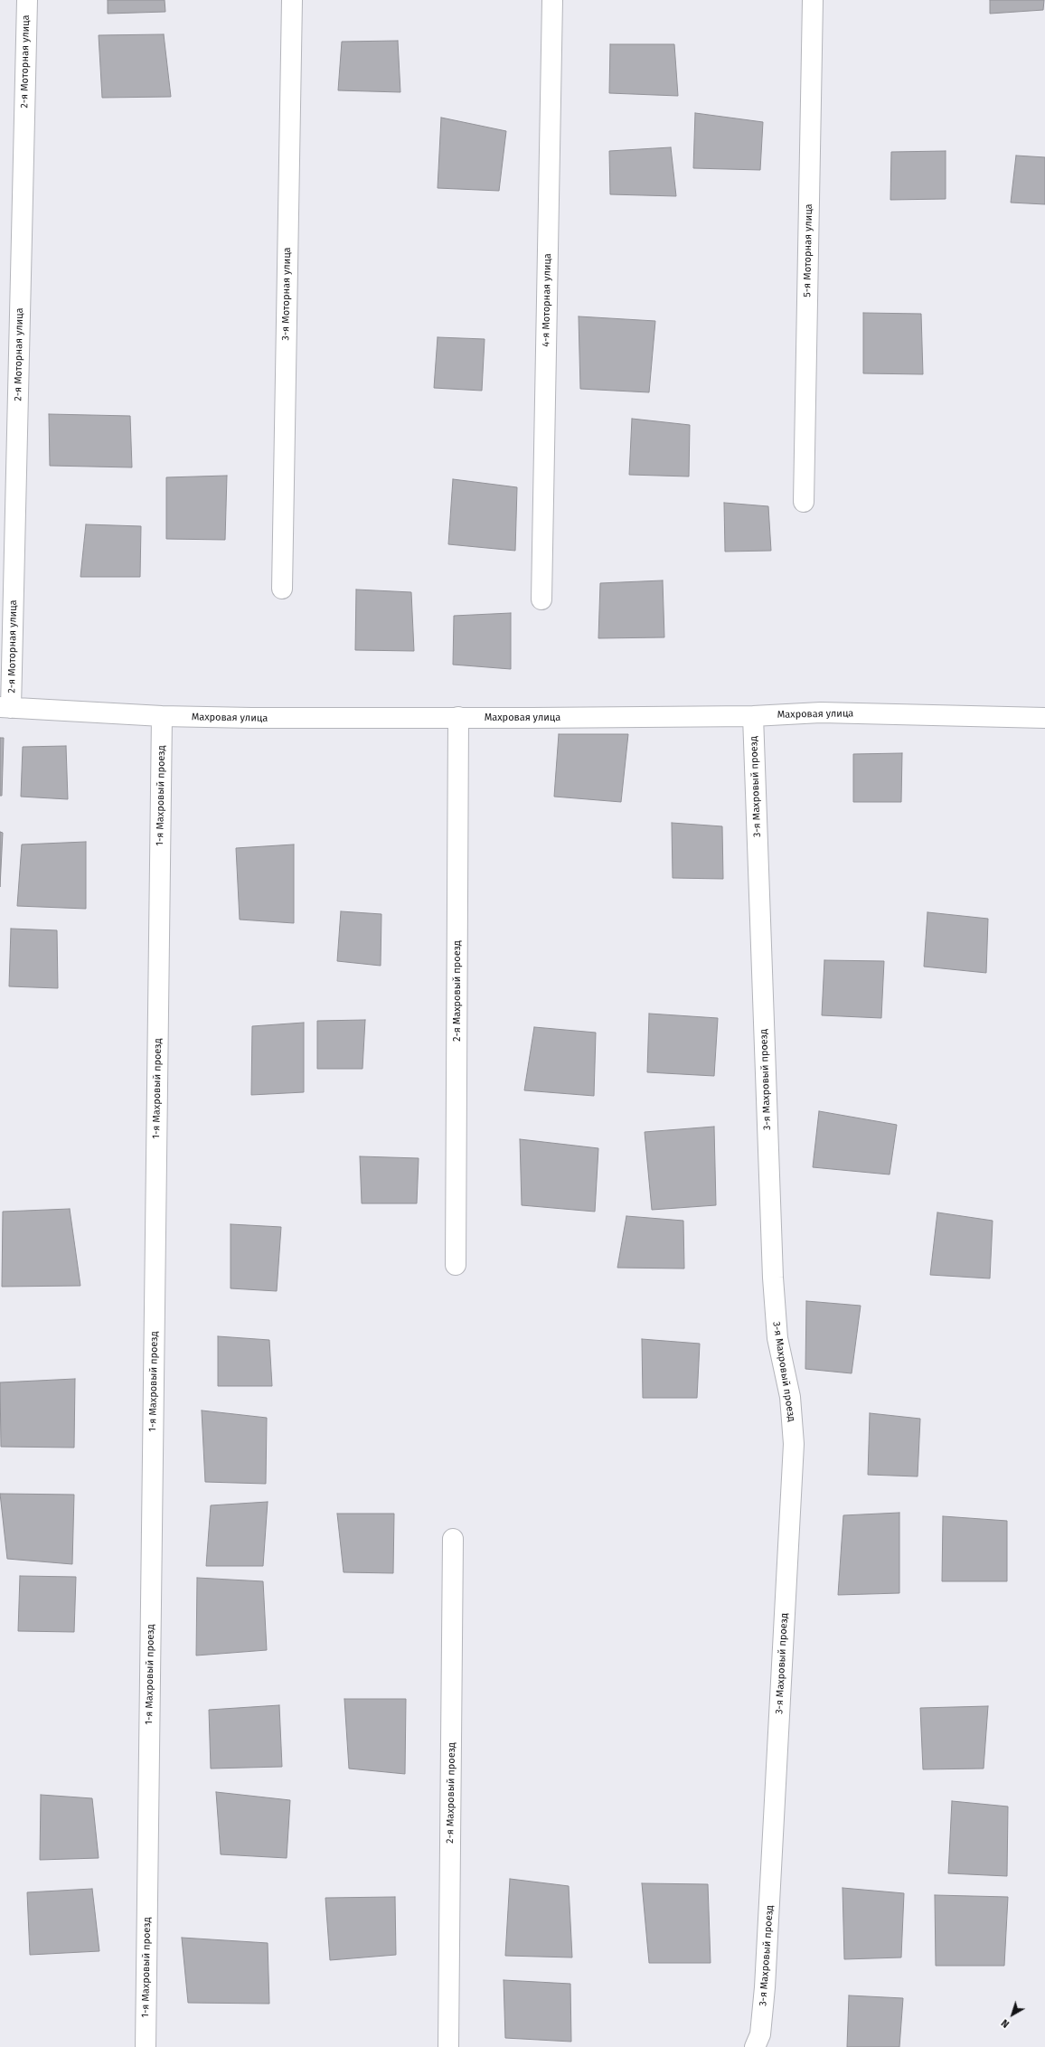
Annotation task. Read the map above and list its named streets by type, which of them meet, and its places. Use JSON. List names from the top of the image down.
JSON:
{
  "streets": {
    "street": [
      "2-я Моторная улица",
      "5-я Моторная улица",
      "3-я Моторная улица",
      "4-я Моторная улица",
      "Махровая улица",
      "3-я Махровый проезд",
      "1-я Махровый проезд",
      "2-я Махровый проезд"
    ]
  },
  "crossings": [
    ["2-я Моторная улица", "Махровая улица"],
    ["Махровая улица", "3-я Махровый проезд"],
    ["Махровая улица", "1-я Махровый проезд"],
    ["Махровая улица", "2-я Махровый проезд"]
  ],
  "north": "bottom left"
}
